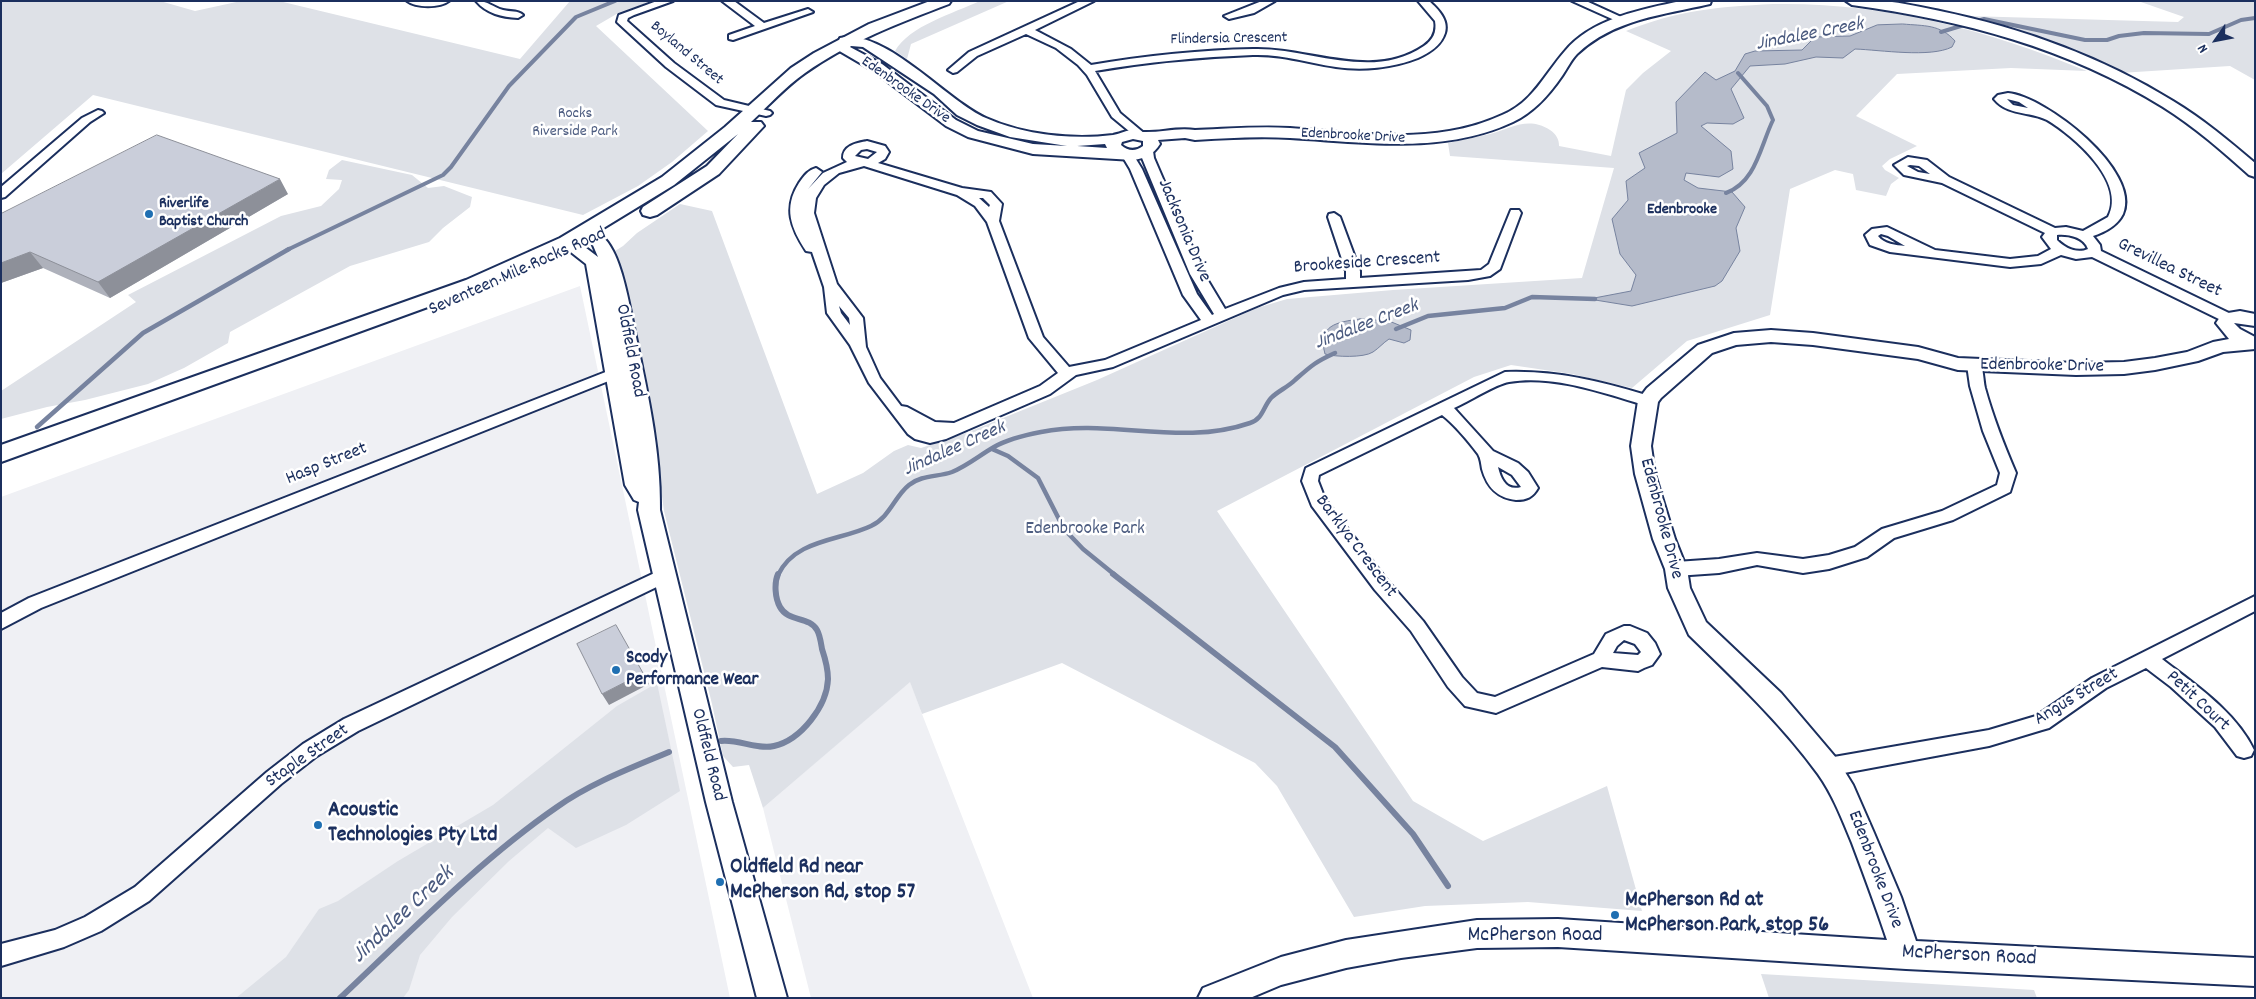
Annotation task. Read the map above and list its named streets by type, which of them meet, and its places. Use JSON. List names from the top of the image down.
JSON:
{
  "streets": {
    "main road": ["Seventeen Mile Rocks Road"],
    "street": [
      "Flindersia Crescent",
      "Boyland Street",
      "Edenbrooke Drive",
      "Jacksonia Drive",
      "Brookeside Crescent",
      "Grevillea Street",
      "Oldfield Road",
      "Hasp Street",
      "Barklya Crescent",
      "Angus Street",
      "Petit Court",
      "Staple Street",
      "McPherson Road"
    ]
  },
  "crossings": [
    ["Flindersia Crescent", "Jacksonia Drive"],
    ["Boyland Street", "Seventeen Mile Rocks Road"],
    ["Edenbrooke Drive", "Jacksonia Drive"],
    ["Edenbrooke Drive", "Grevillea Street"],
    ["Edenbrooke Drive", "Seventeen Mile Rocks Road"],
    ["Edenbrooke Drive", "Barklya Crescent"],
    ["Edenbrooke Drive", "Angus Street"],
    ["Edenbrooke Drive", "McPherson Road"],
    ["Jacksonia Drive", "Brookeside Crescent"],
    ["Seventeen Mile Rocks Road", "Oldfield Road"],
    ["Oldfield Road", "Hasp Street"],
    ["Oldfield Road", "Staple Street"],
    ["Angus Street", "Petit Court"]
  ],
  "districts": ["Edenbrooke"],
  "water": ["Jindalee Creek"],
  "parks": ["Rocks Riverside Park", "Edenbrooke Park"],
  "places": [
    "Riverlife Baptist Church",
    "Scody Performance Wear",
    "Acoustic Technologies Pty Ltd",
    "Oldfield Rd near McPherson Rd, stop 57",
    "McPherson Rd at McPherson Park, stop 56"
  ],
  "north": "bottom left"
}
